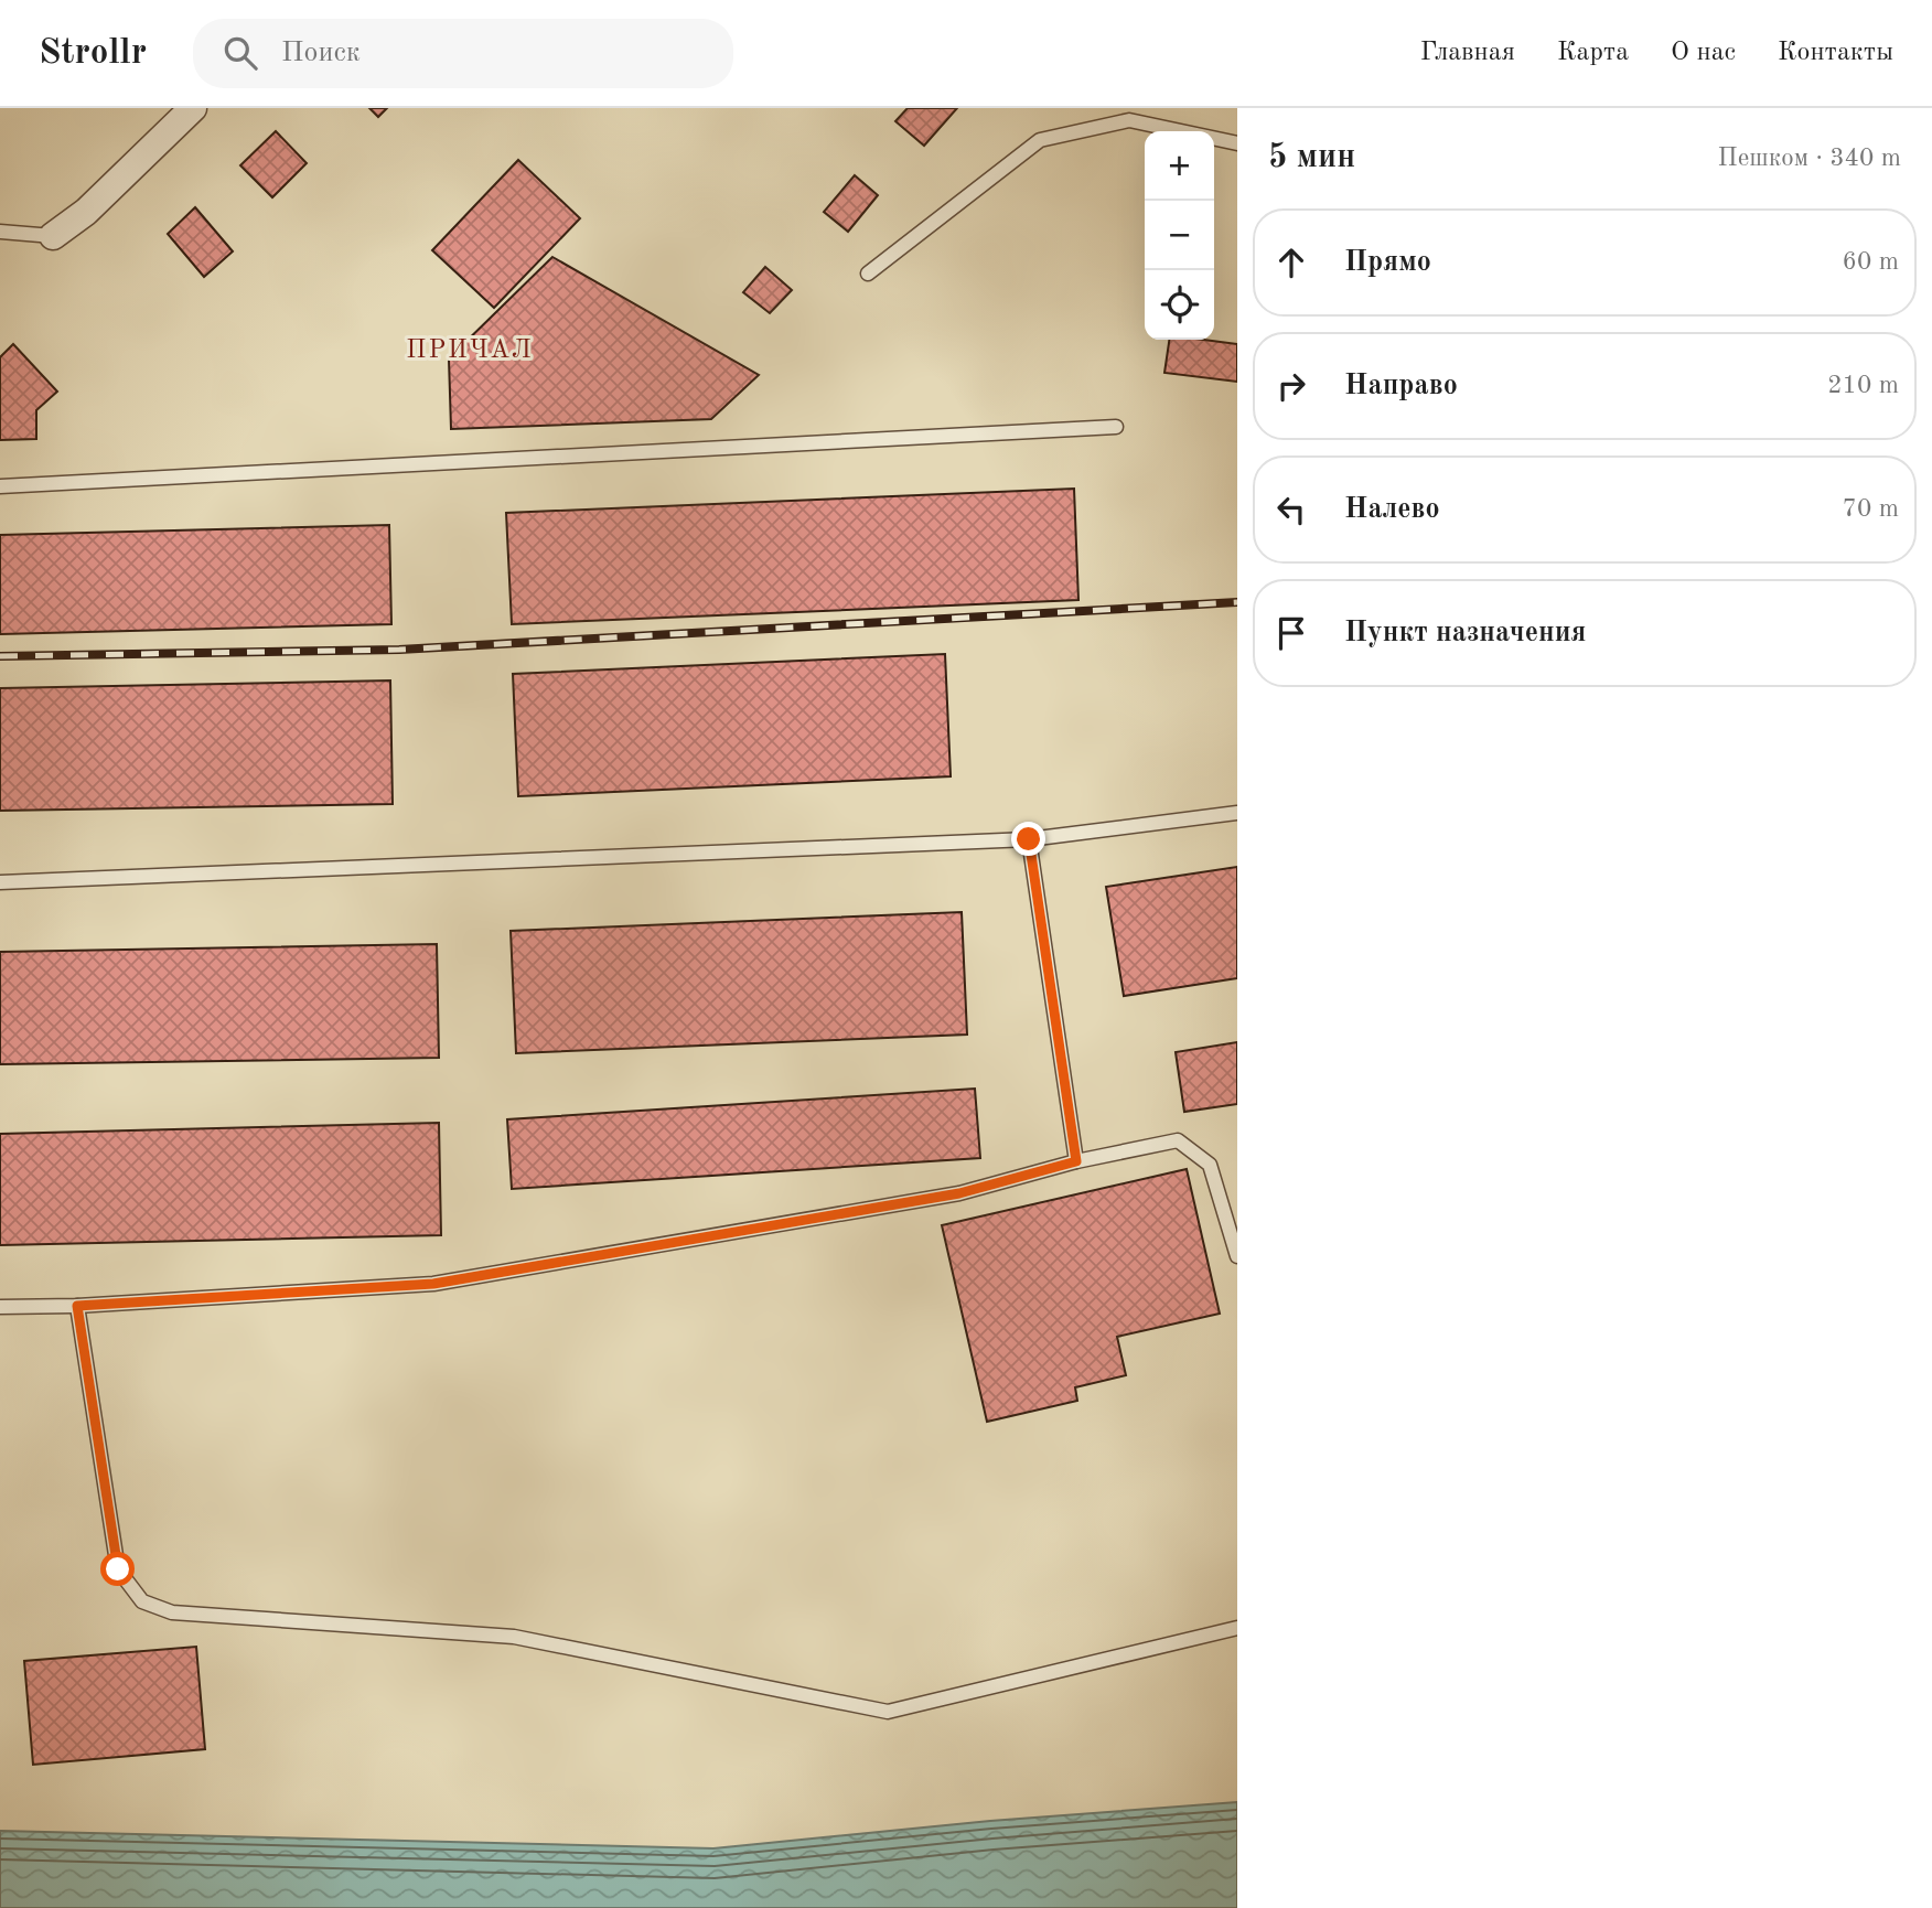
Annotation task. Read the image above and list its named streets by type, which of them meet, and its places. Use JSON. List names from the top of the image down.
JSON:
{
  "districts": ["ПРИЧАЛ"],
  "page": {
    "header": "Strollr",
    "search": "Поиск",
    "nav": [
      "Главная",
      "Карта",
      "О нас",
      "Контакты"
    ],
    "heading": ["5 мин", "Пешком · 340 m"],
    "map_buttons": ["+", "−"],
    "list": [
      ["Прямо", "60 m"],
      ["Направо", "210 m"],
      ["Налево", "70 m"],
      "Пункт назначения"
    ]
  }
}
